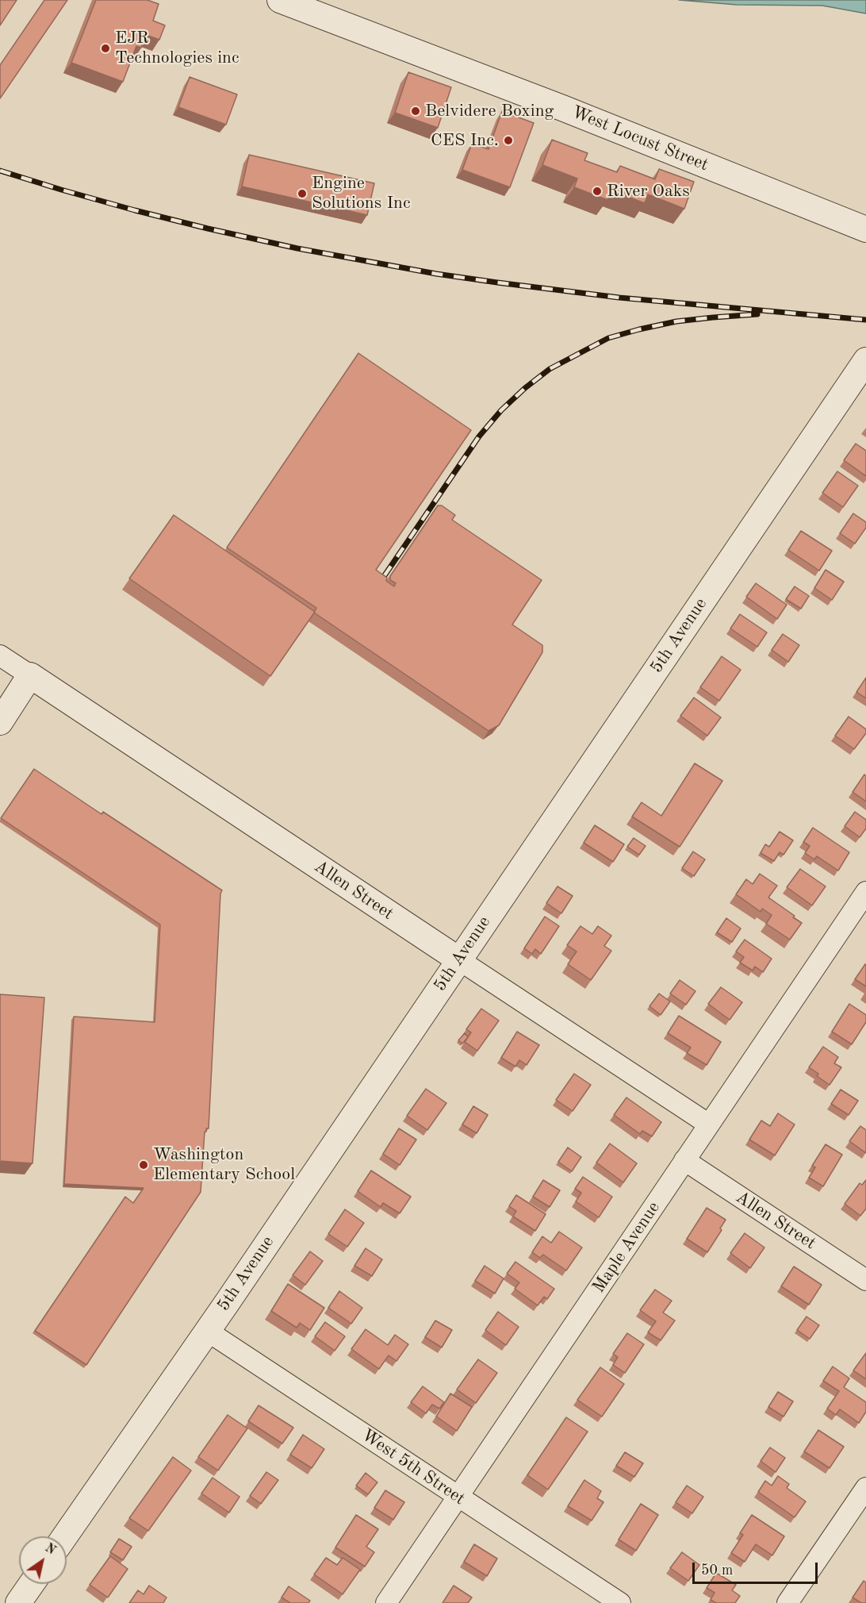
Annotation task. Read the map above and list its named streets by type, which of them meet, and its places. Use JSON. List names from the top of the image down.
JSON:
{
  "streets": {
    "street": [
      "West Locust Street",
      "5th Avenue",
      "Allen Street",
      "Maple Avenue",
      "West 5th Street"
    ]
  },
  "crossings": [
    ["5th Avenue", "Allen Street"],
    ["5th Avenue", "West 5th Street"],
    ["Allen Street", "Maple Avenue"],
    ["Maple Avenue", "West 5th Street"]
  ],
  "places": [
    "EJR Technologies inc",
    "Belvidere Boxing",
    "CES Inc.",
    "River Oaks",
    "Engine Solutions Inc",
    "Washington Elementary School"
  ],
  "scale_bar": "50 m",
  "north": "top right"
}
